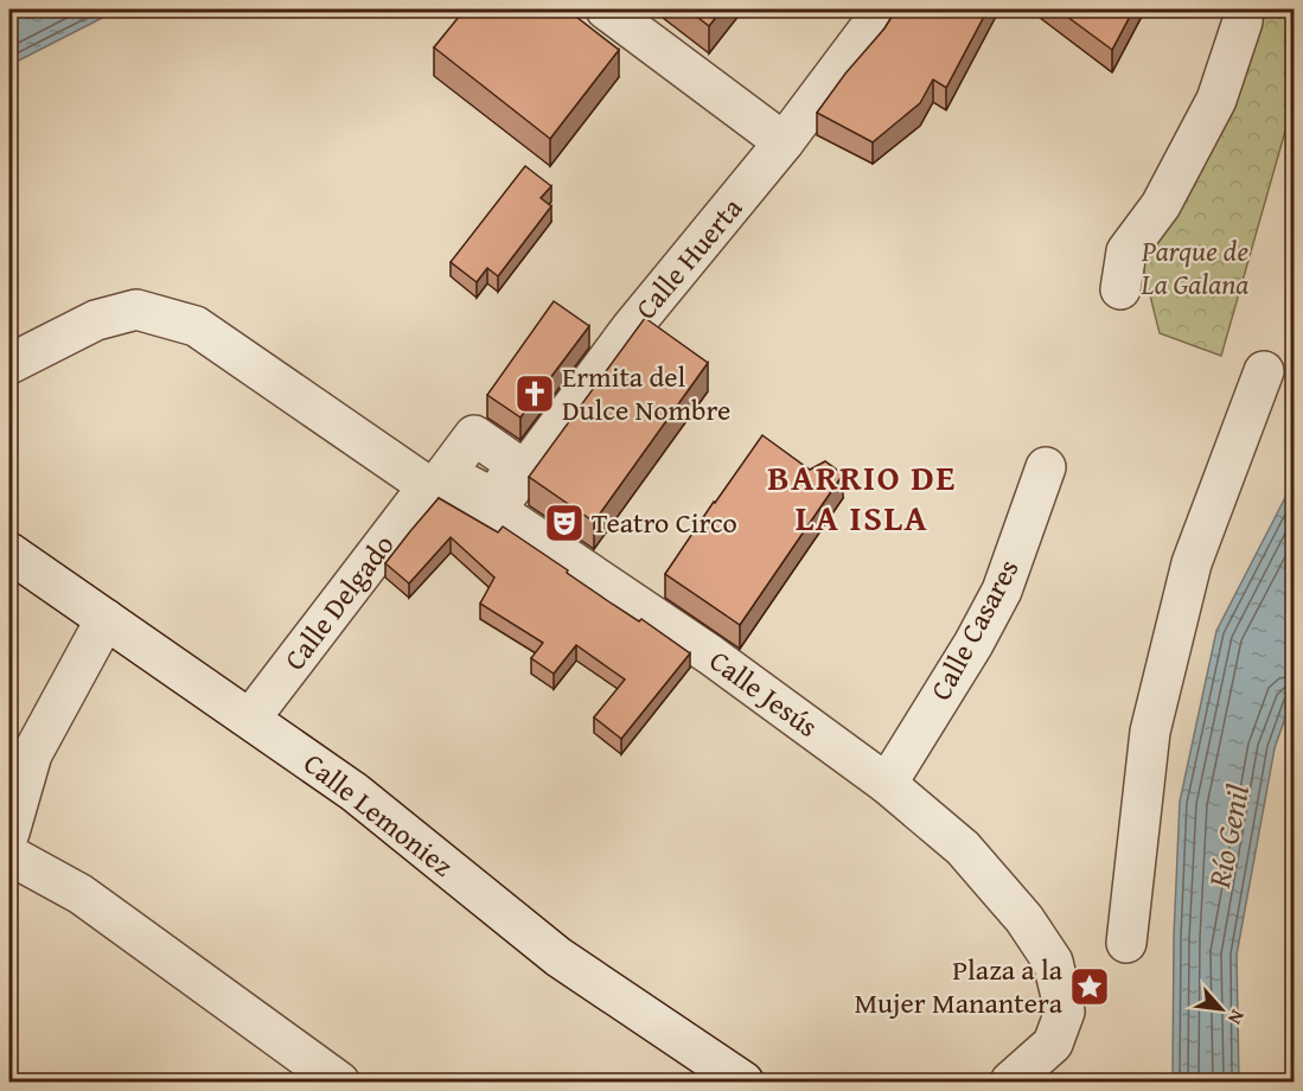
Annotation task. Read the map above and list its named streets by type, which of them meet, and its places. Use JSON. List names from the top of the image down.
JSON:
{
  "streets": {
    "street": [
      "Calle Huerta",
      "Calle Delgado",
      "Calle Casares",
      "Calle Jesús",
      "Calle Lemoniez"
    ]
  },
  "crossings": [
    ["Calle Huerta", "Calle Jesús"],
    ["Calle Delgado", "Calle Jesús"],
    ["Calle Delgado", "Calle Lemoniez"],
    ["Calle Casares", "Calle Jesús"]
  ],
  "districts": ["BARRIO DE LA ISLA"],
  "water": ["Río Genil"],
  "parks": ["Parque de La Galana"],
  "places": {
    "church": ["Ermita del Dulce Nombre"],
    "theatre": ["Teatro Circo"],
    "place": ["Plaza a la Mujer Manantera"]
  },
  "north": "bottom right"
}
